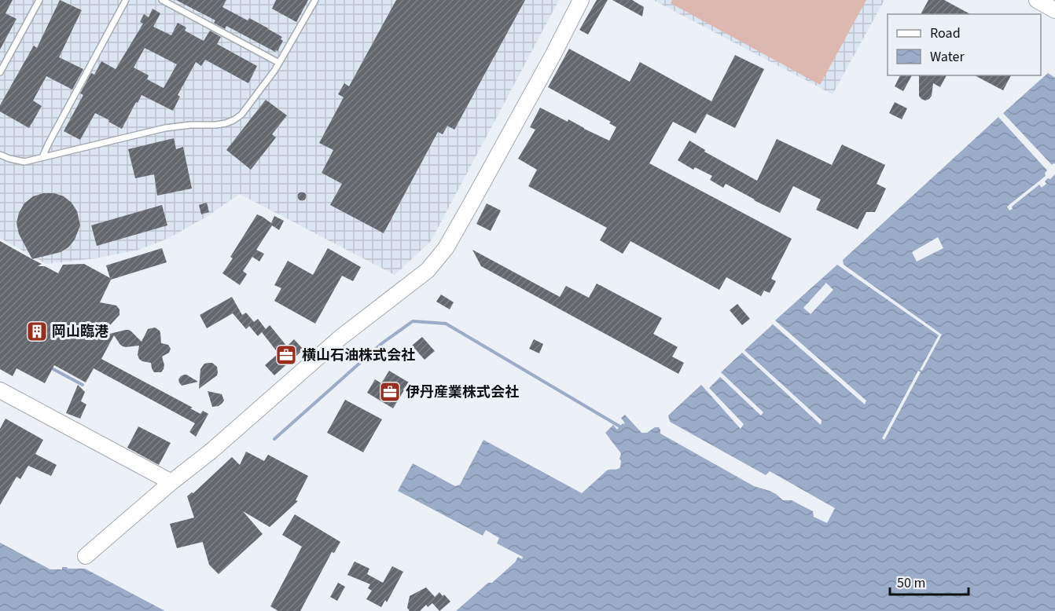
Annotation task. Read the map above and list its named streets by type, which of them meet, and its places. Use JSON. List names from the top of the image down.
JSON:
{
  "places": {
    "building": ["岡山臨港"],
    "office": ["横山石油株式会社", "伊丹産業株式会社"]
  },
  "legend": ["Road", "Water"],
  "scale_bar": "50 m"
}
